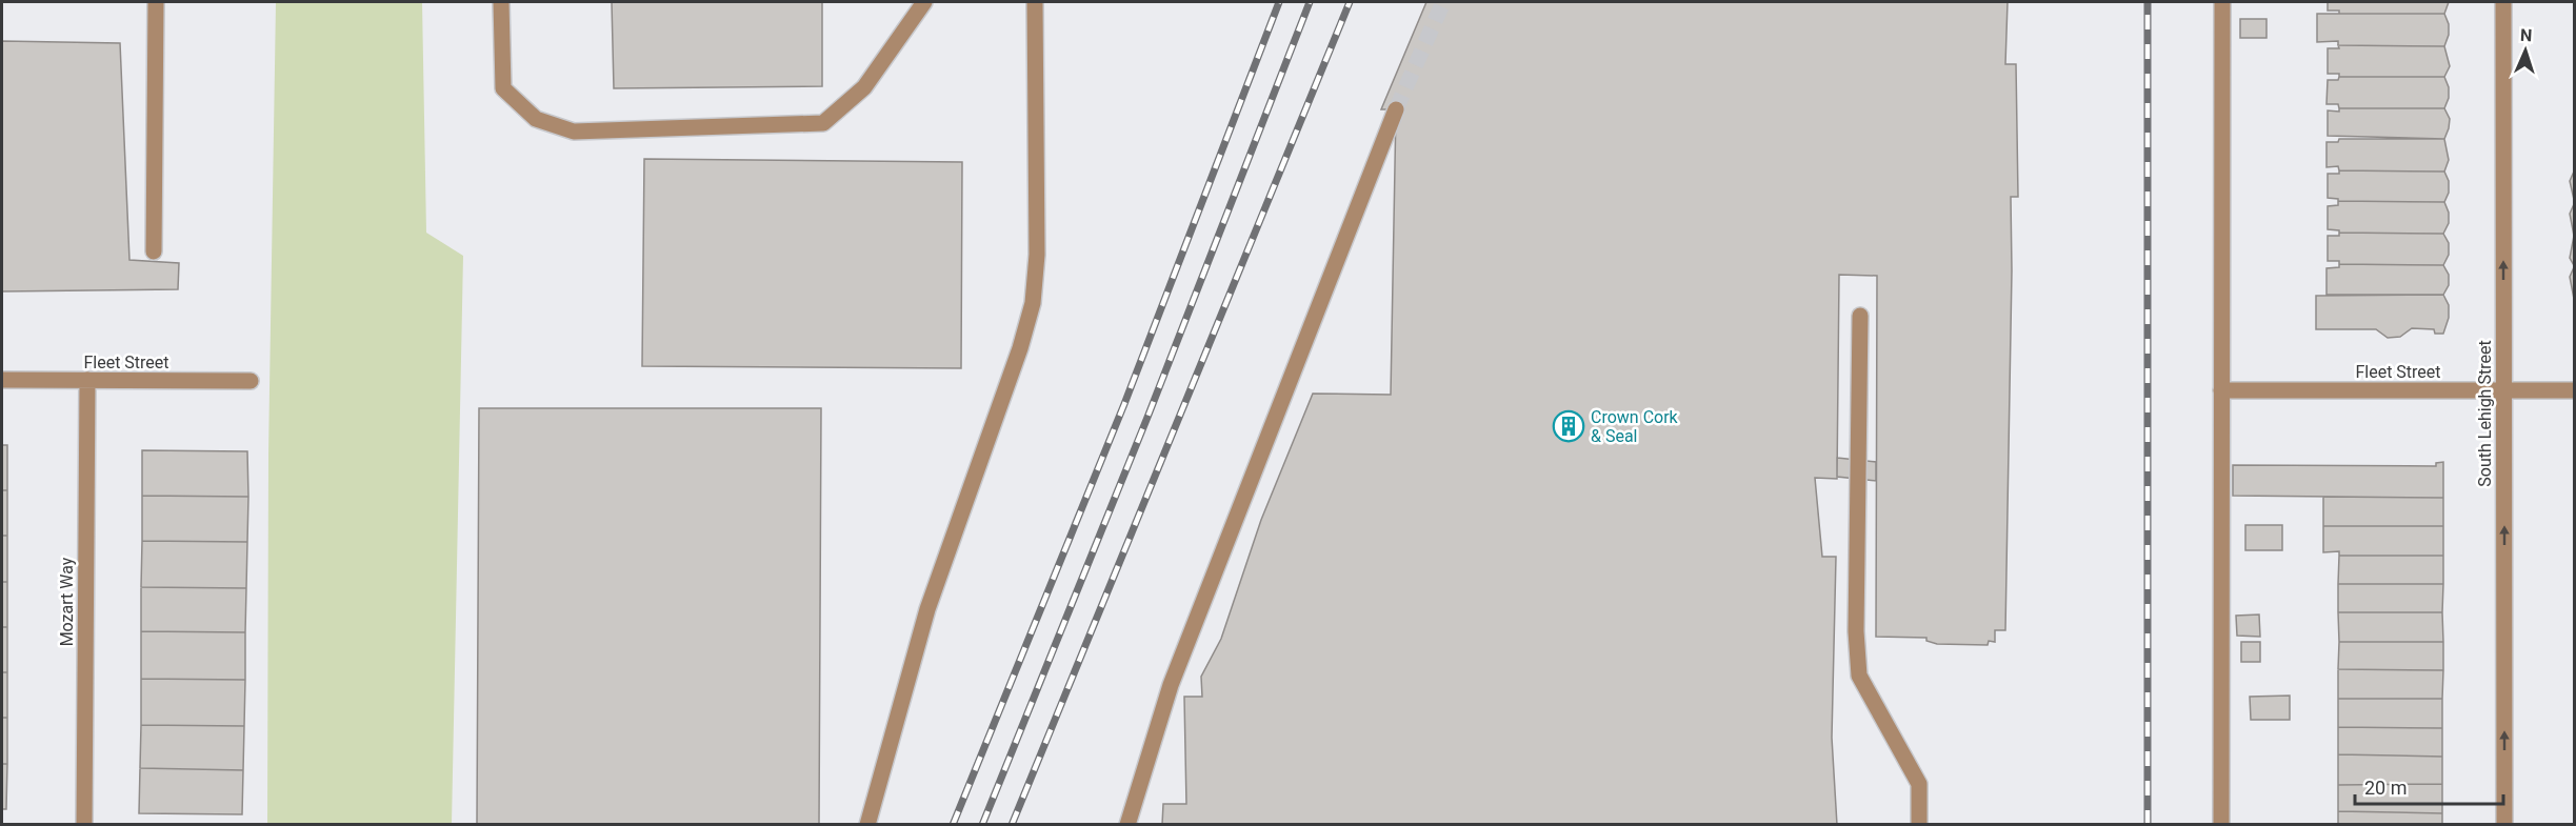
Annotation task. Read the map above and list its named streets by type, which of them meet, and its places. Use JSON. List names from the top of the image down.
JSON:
{
  "streets": {
    "street": ["Fleet Street", "South Lehigh Street", "Mozart Way"]
  },
  "crossings": [
    ["Fleet Street", "South Lehigh Street"],
    ["Fleet Street", "Mozart Way"]
  ],
  "one_way": ["South Lehigh Street"],
  "places": {
    "building": ["Crown Cork & Seal"]
  },
  "scale_bar": "20 m",
  "north": "top"
}
